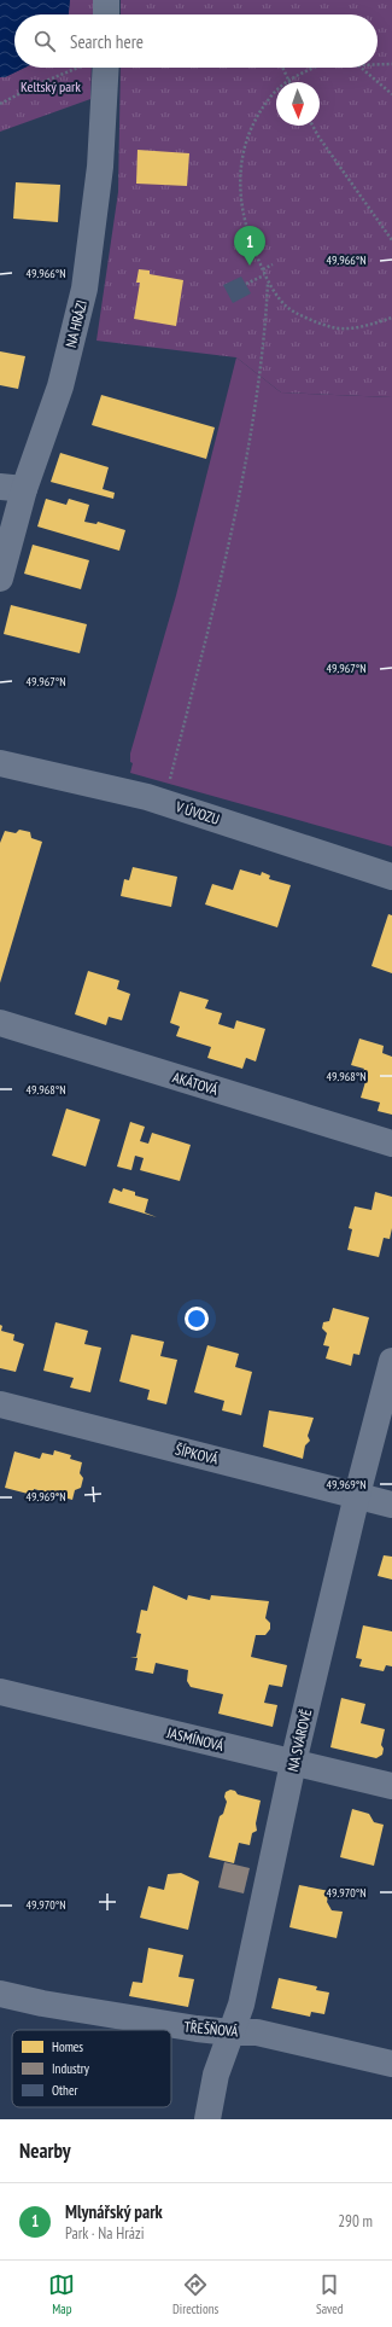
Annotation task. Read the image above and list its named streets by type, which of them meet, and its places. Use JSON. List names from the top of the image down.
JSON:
{
  "streets": {
    "street": [
      "NA HRÁZI",
      "V ÚVOZU",
      "AKÁTOVÁ",
      "ŠÍPKOVÁ",
      "JASMÍNOVÁ",
      "NA SVÁROVĚ",
      "TŘEŠŇOVÁ"
    ]
  },
  "crossings": [
    ["ŠÍPKOVÁ", "NA SVÁROVĚ"],
    ["JASMÍNOVÁ", "NA SVÁROVĚ"],
    ["NA SVÁROVĚ", "TŘEŠŇOVÁ"]
  ],
  "parks": ["Keltský park"],
  "legend": ["Homes", "Industry", "Other"],
  "north": "bottom",
  "page": {
    "search": "Search here",
    "pins": "1",
    "heading": "Nearby",
    "list": [
      {
        "mark": "1",
        "name": "Mlynářský park",
        "note": "Park · Na Hrázi",
        "value": "290 m"
      }
    ],
    "nav": ["Map", "Directions", "Saved"]
  },
  "coordinates": [
    "49.966°N",
    "49.967°N",
    "49.968°N",
    "49.969°N",
    "49.970°N"
  ]
}
